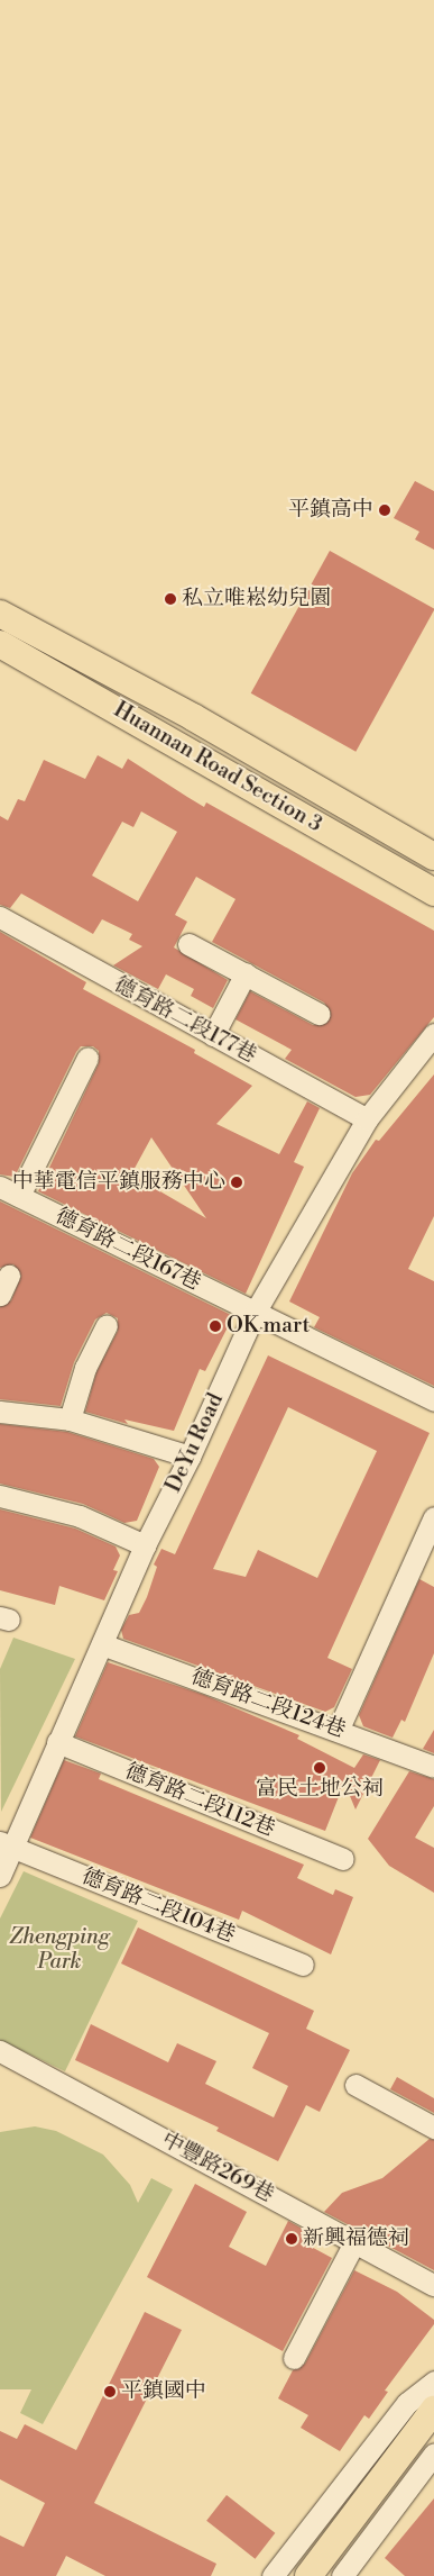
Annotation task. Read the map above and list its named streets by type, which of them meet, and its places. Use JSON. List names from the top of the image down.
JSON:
{
  "streets": {
    "main road": ["Huannan Road Section 3"],
    "street": [
      "德育路二段177巷",
      "德育路二段167巷",
      "DeYu Road",
      "德育路二段124巷",
      "德育路二段112巷",
      "德育路二段104巷",
      "中豐路269巷"
    ]
  },
  "crossings": [
    ["德育路二段177巷", "DeYu Road"],
    ["德育路二段167巷", "DeYu Road"],
    ["DeYu Road", "德育路二段124巷"],
    ["DeYu Road", "德育路二段112巷"],
    ["DeYu Road", "德育路二段104巷"]
  ],
  "parks": ["Zhengping Park"],
  "places": [
    "平鎮高中",
    "私立唯崧幼兒園",
    "中華電信平鎮服務中心",
    "OK mart",
    "富民土地公祠",
    "新興福德祠",
    "平鎮國中"
  ]
}
